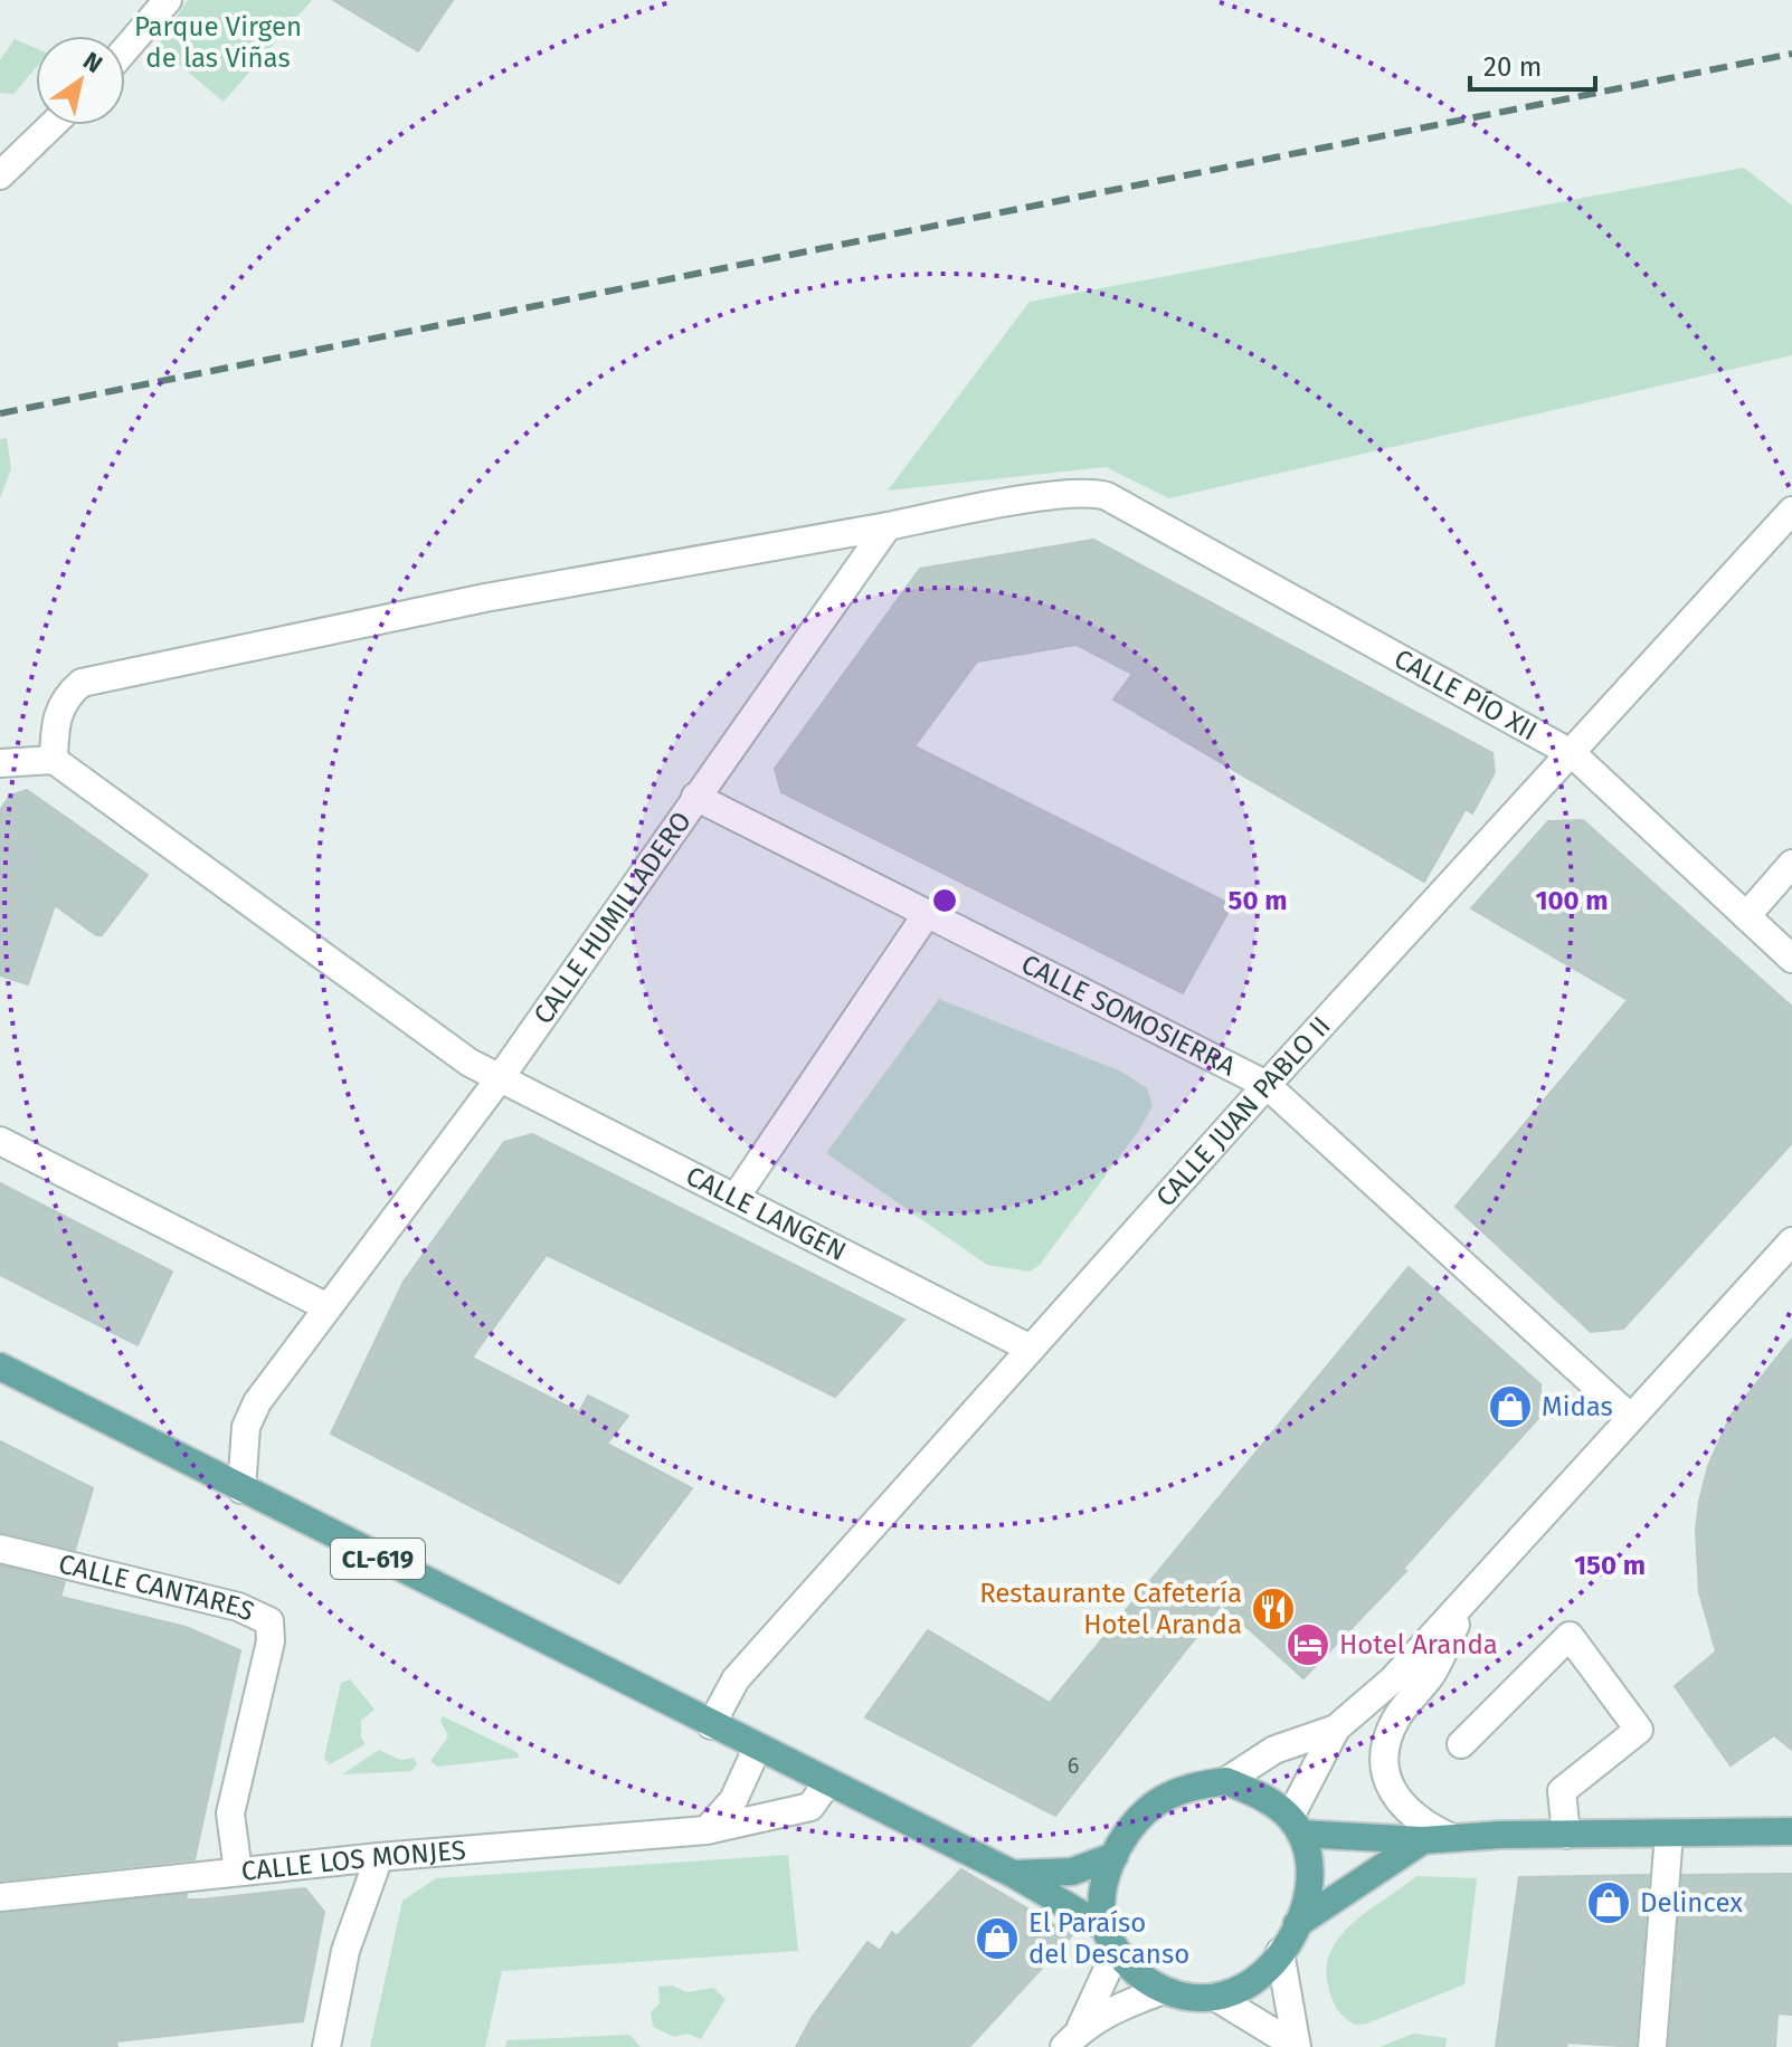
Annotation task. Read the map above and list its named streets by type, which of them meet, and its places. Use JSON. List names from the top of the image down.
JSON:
{
  "streets": {
    "main road": ["CL-619"],
    "street": [
      "CALLE PÍO XII",
      "CALLE HUMILLADERO",
      "CALLE SOMOSIERRA",
      "CALLE JUAN PABLO II",
      "CALLE LANGEN",
      "CALLE CANTARES",
      "CALLE LOS MONJES"
    ]
  },
  "crossings": [
    ["CALLE PÍO XII", "CALLE HUMILLADERO"],
    ["CALLE PÍO XII", "CALLE JUAN PABLO II"],
    ["CALLE HUMILLADERO", "CALLE SOMOSIERRA"],
    ["CALLE HUMILLADERO", "CALLE LANGEN"],
    ["CALLE HUMILLADERO", "CL-619"],
    ["CALLE SOMOSIERRA", "CALLE JUAN PABLO II"],
    ["CALLE JUAN PABLO II", "CALLE LANGEN"],
    ["CALLE JUAN PABLO II", "CL-619"],
    ["CL-619", "CALLE LOS MONJES"],
    ["CALLE CANTARES", "CALLE LOS MONJES"]
  ],
  "parks": ["Parque Virgen de las Viñas"],
  "places": {
    "shop": ["Midas", "Delincex", "El Paraíso del Descanso"],
    "restaurant": ["Restaurante Cafetería Hotel Aranda"],
    "hotel": ["Hotel Aranda"]
  },
  "house_numbers": ["6"],
  "scale_bar": "20 m",
  "north": "top right",
  "rings": ["50 m", "100 m", "150 m"]
}
